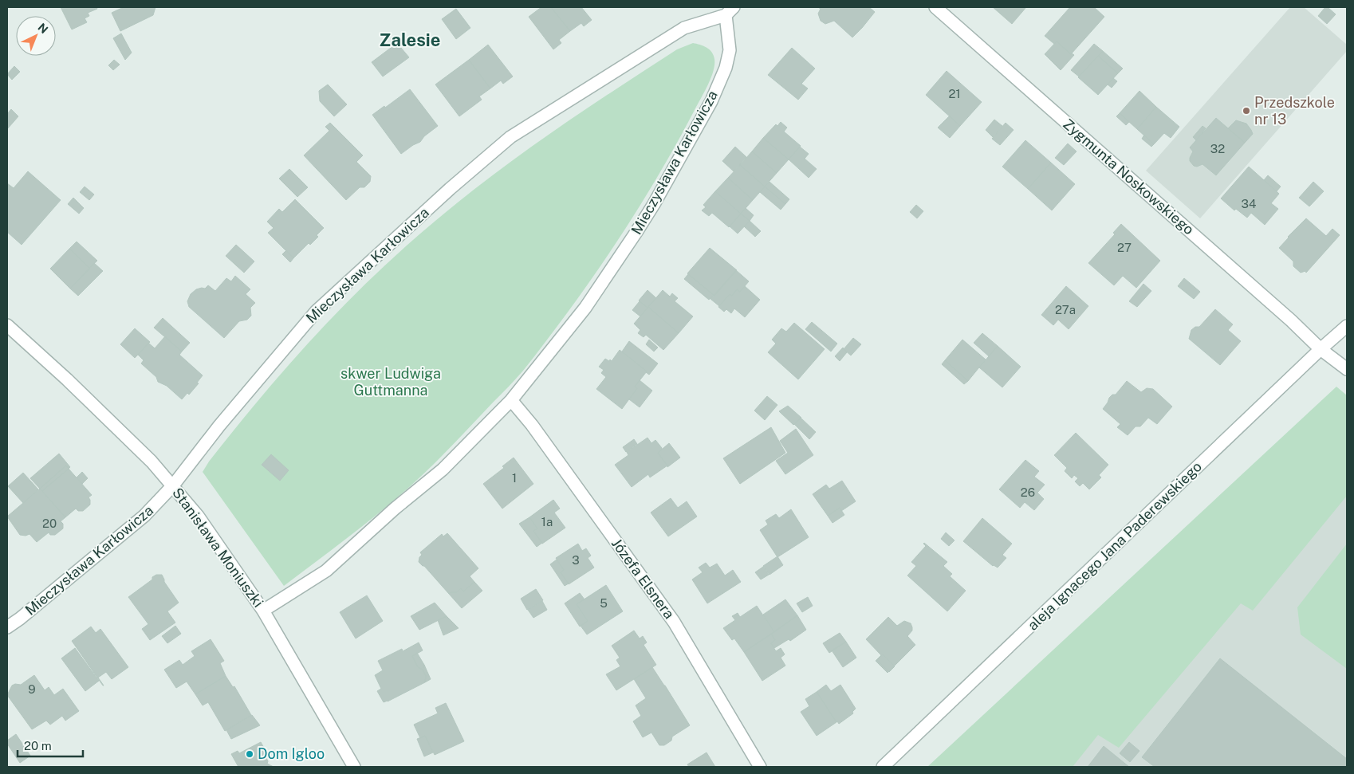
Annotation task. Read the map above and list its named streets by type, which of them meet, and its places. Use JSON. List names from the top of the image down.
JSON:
{
  "streets": {
    "street": [
      "Mieczysława Karłowicza",
      "Zygmunta Noskowskiego",
      "aleja Ignacego Jana Paderewskiego",
      "Stanisława Moniuszki",
      "Józefa Elsnera"
    ]
  },
  "crossings": [
    ["Mieczysława Karłowicza", "Stanisława Moniuszki"],
    ["Mieczysława Karłowicza", "Józefa Elsnera"],
    ["Zygmunta Noskowskiego", "aleja Ignacego Jana Paderewskiego"]
  ],
  "districts": ["Zalesie"],
  "parks": ["skwer Ludwiga Guttmanna"],
  "places": ["Przedszkole nr 13", "Dom Igloo"],
  "house_numbers": [
    "21",
    "32",
    "34",
    "27",
    "27a",
    "1",
    "26",
    "1a",
    "20",
    "3",
    "5",
    "9"
  ],
  "scale_bar": "20 m",
  "north": "top right"
}
